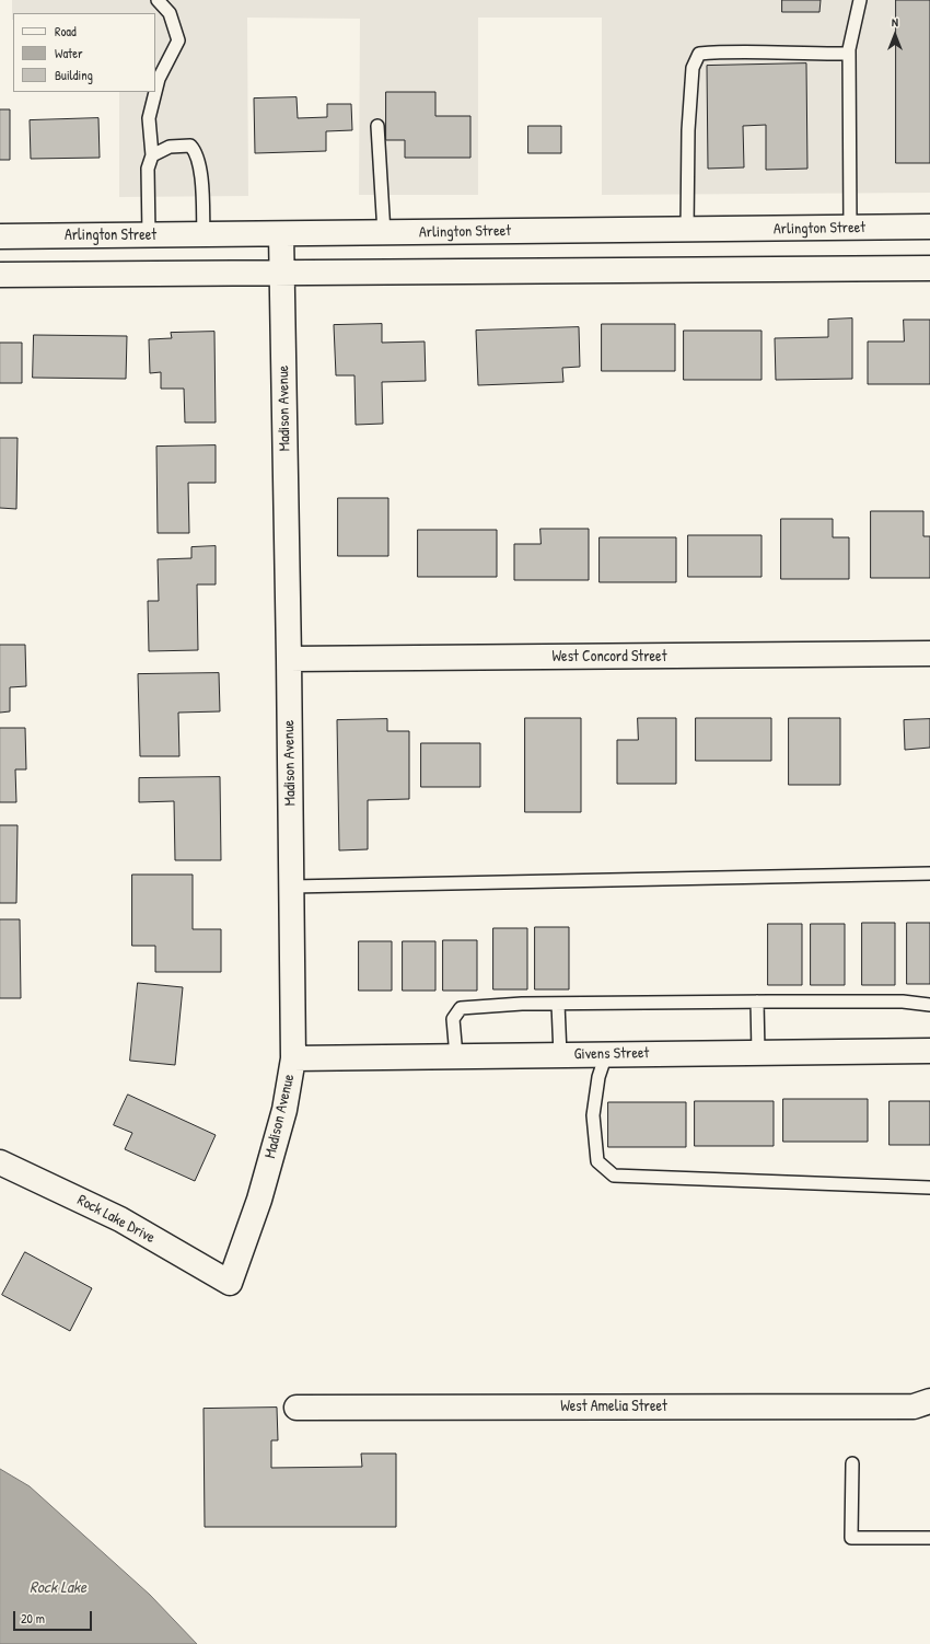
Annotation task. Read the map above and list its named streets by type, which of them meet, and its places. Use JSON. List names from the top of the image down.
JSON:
{
  "streets": {
    "street": [
      "Arlington Street",
      "Madison Avenue",
      "West Concord Street",
      "Givens Street",
      "Rock Lake Drive",
      "West Amelia Street"
    ]
  },
  "crossings": [
    ["Arlington Street", "Madison Avenue"],
    ["Madison Avenue", "West Concord Street"],
    ["Madison Avenue", "Givens Street"],
    ["Madison Avenue", "Rock Lake Drive"]
  ],
  "water": ["Rock Lake"],
  "legend": ["Road", "Water", "Building"],
  "scale_bar": "20 m",
  "north": "top"
}
